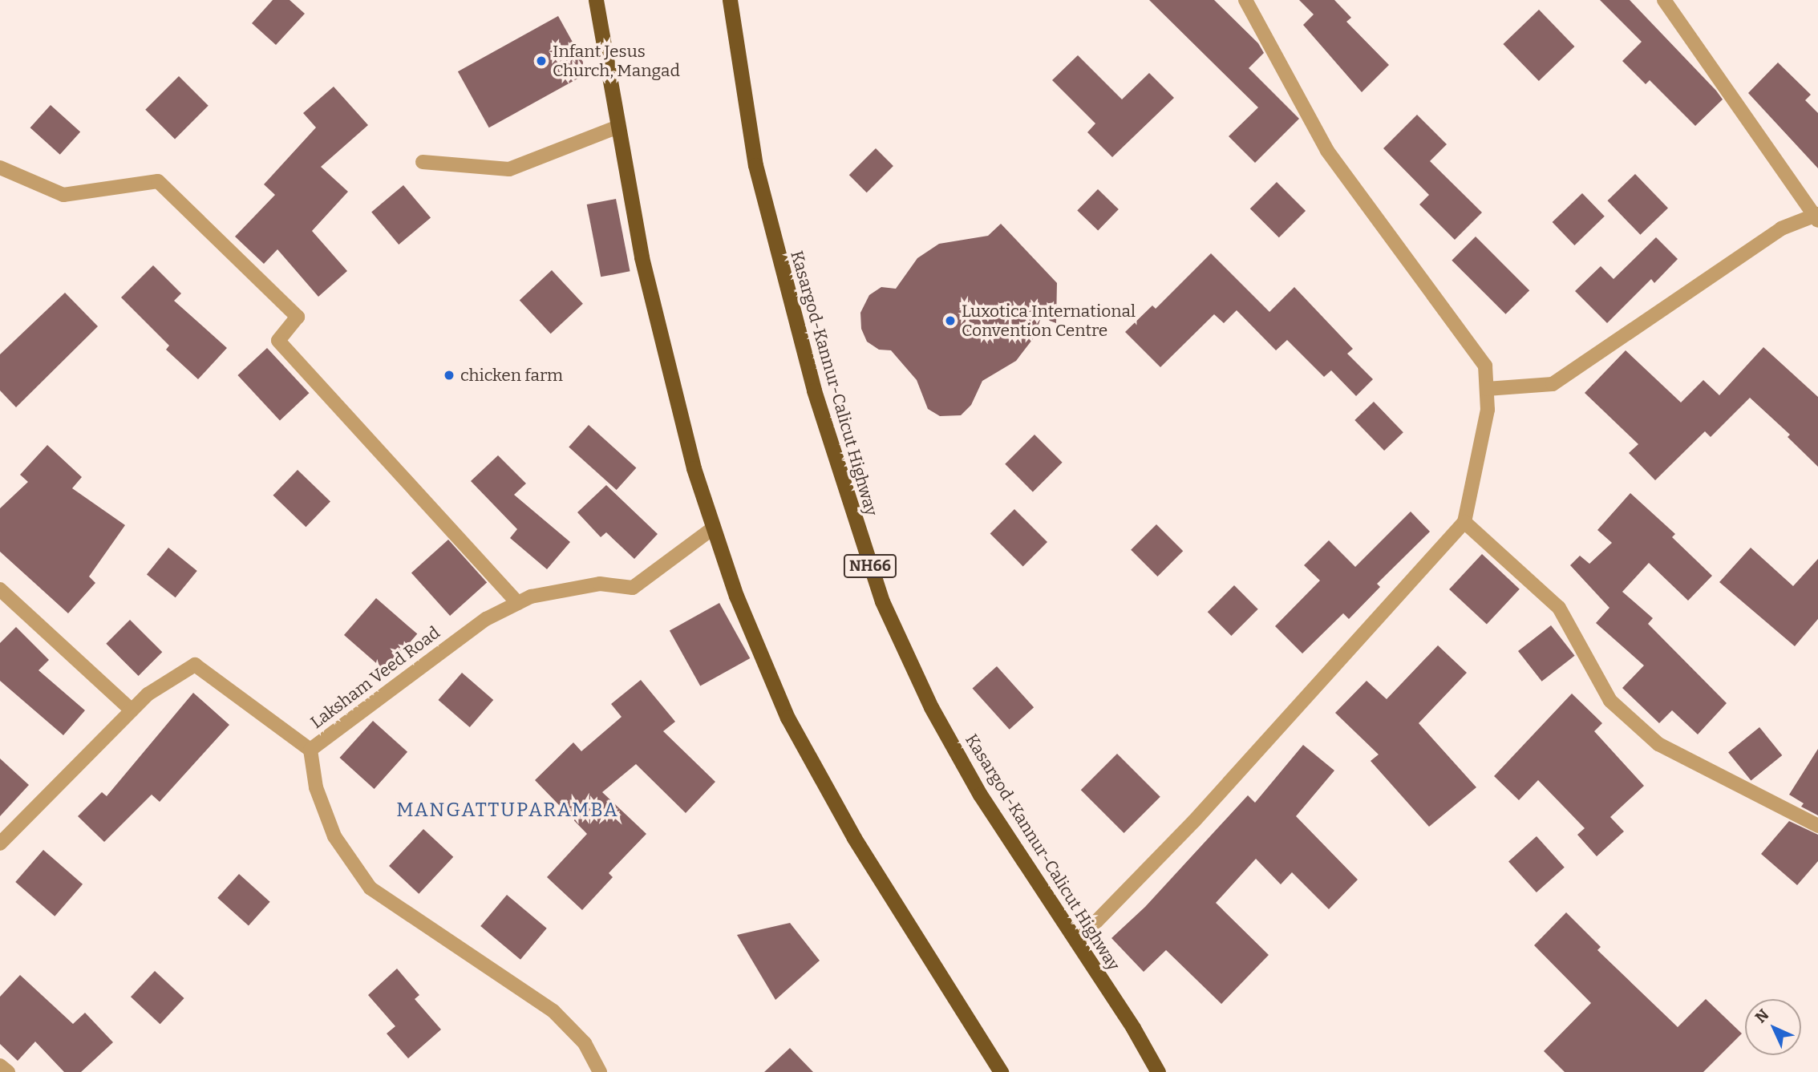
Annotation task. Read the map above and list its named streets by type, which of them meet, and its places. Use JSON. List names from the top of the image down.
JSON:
{
  "streets": {
    "highway": ["Kasargod-Kannur-Calicut Highway", "NH66"],
    "street": ["Laksham Veed Road"]
  },
  "districts": ["MANGATTUPARAMBA"],
  "places": ["Infant Jesus Church, Mangad", "Luxotica International Convention Centre", "chicken farm"],
  "north": "top left"
}
